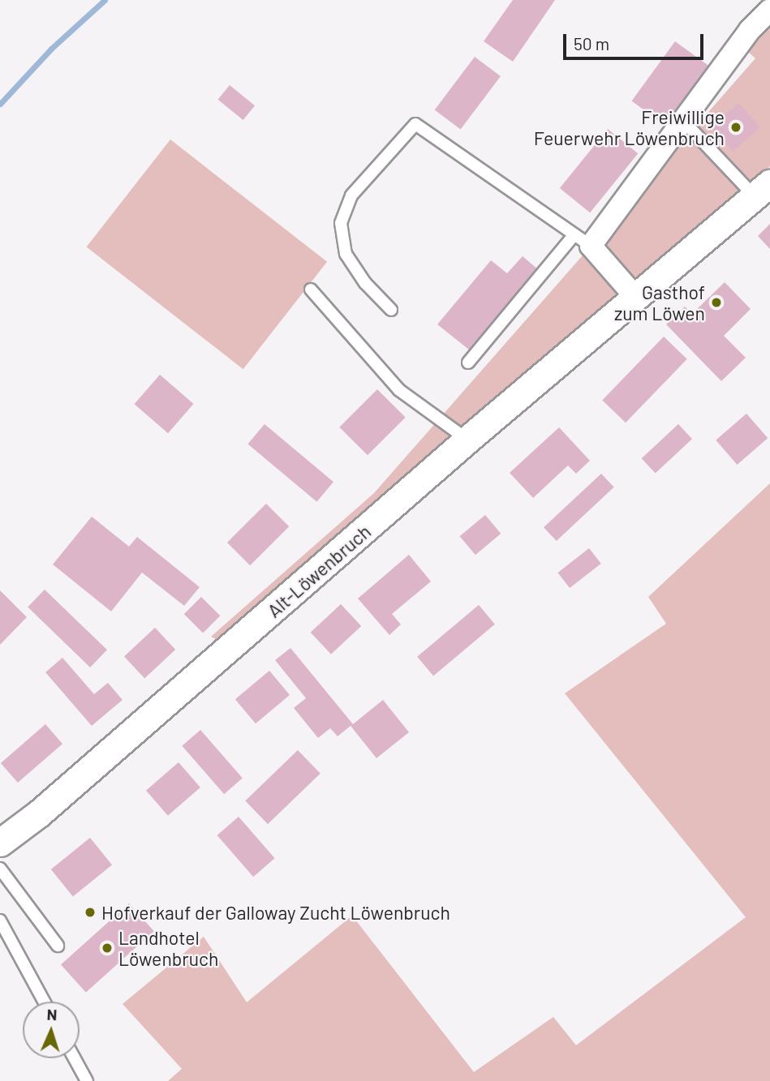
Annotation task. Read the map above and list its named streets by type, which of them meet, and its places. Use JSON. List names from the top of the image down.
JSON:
{
  "streets": {
    "street": ["Alt-Löwenbruch"]
  },
  "places": [
    "Freiwillige Feuerwehr Löwenbruch",
    "Gasthof zum Löwen",
    "Hofverkauf der Galloway Zucht Löwenbruch",
    "Landhotel Löwenbruch"
  ],
  "scale_bar": "50 m",
  "north": "top"
}
